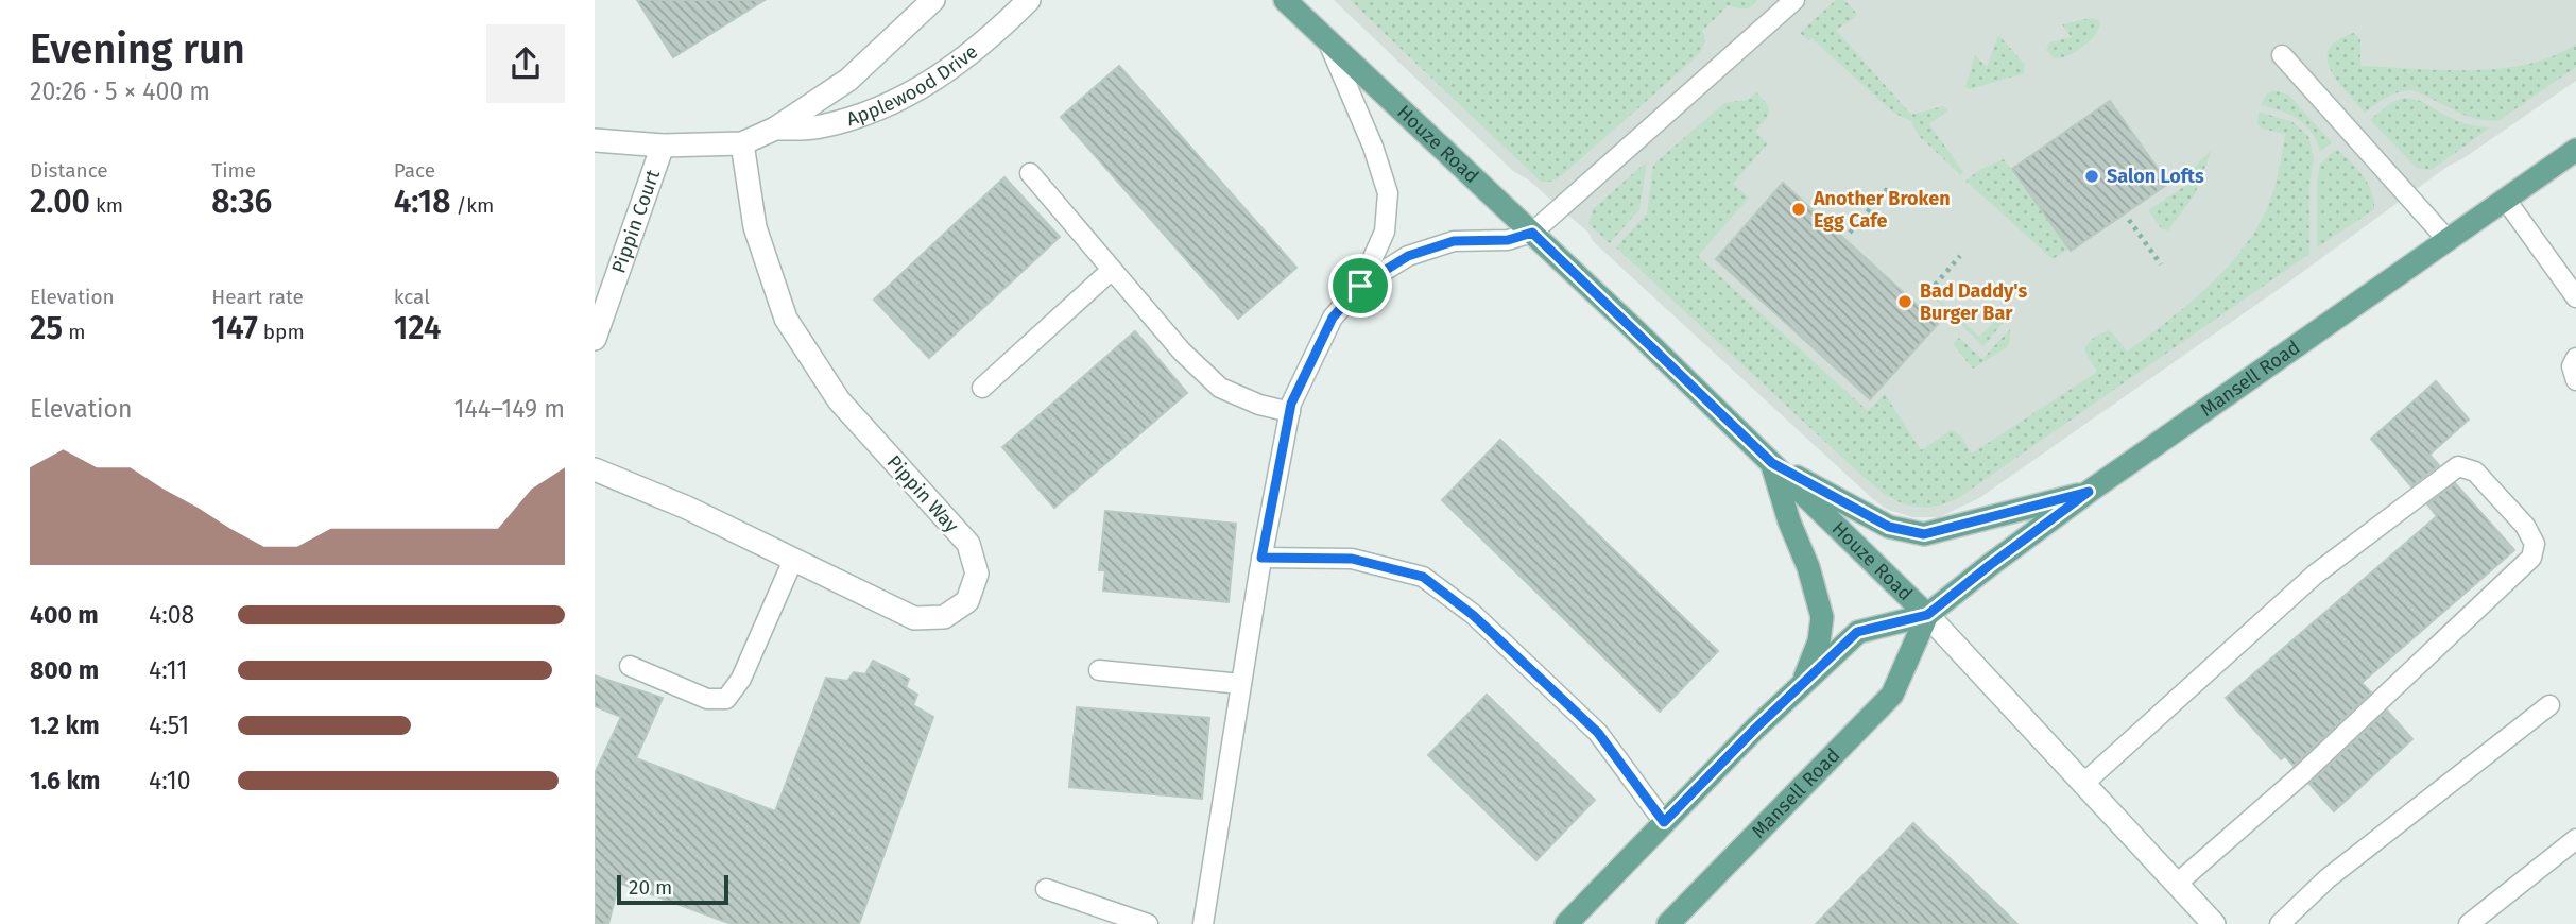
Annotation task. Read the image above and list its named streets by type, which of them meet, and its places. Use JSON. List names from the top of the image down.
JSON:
{
  "streets": {
    "main road": ["Houze Road", "Mansell Road"],
    "street": ["Applewood Drive", "Pippin Court", "Pippin Way"]
  },
  "crossings": [
    ["Applewood Drive", "Pippin Court"],
    ["Applewood Drive", "Pippin Way"],
    ["Houze Road", "Mansell Road"]
  ],
  "places": ["Salon Lofts", "Another Broken Egg Cafe", "Bad Daddy's Burger Bar"],
  "scale_bar": "20 m",
  "page": {
    "heading": ["Evening run", "20:26 · 5 × 400 m"],
    "stats": [
      ["Distance", "2.00 km"],
      ["Time", "8:36"],
      ["Pace", "4:18 /km"],
      ["Elevation", "25 m"],
      ["Heart rate", "147 bpm"],
      ["kcal", "124"]
    ],
    "chart": ["Elevation", "144–149 m"],
    "list": [
      {
        "name": "400 m",
        "note": "4:08"
      },
      {
        "name": "800 m",
        "note": "4:11"
      },
      {
        "name": "1.2 km",
        "note": "4:51"
      },
      {
        "name": "1.6 km",
        "note": "4:10"
      }
    ],
    "scale": "20 m"
  }
}
